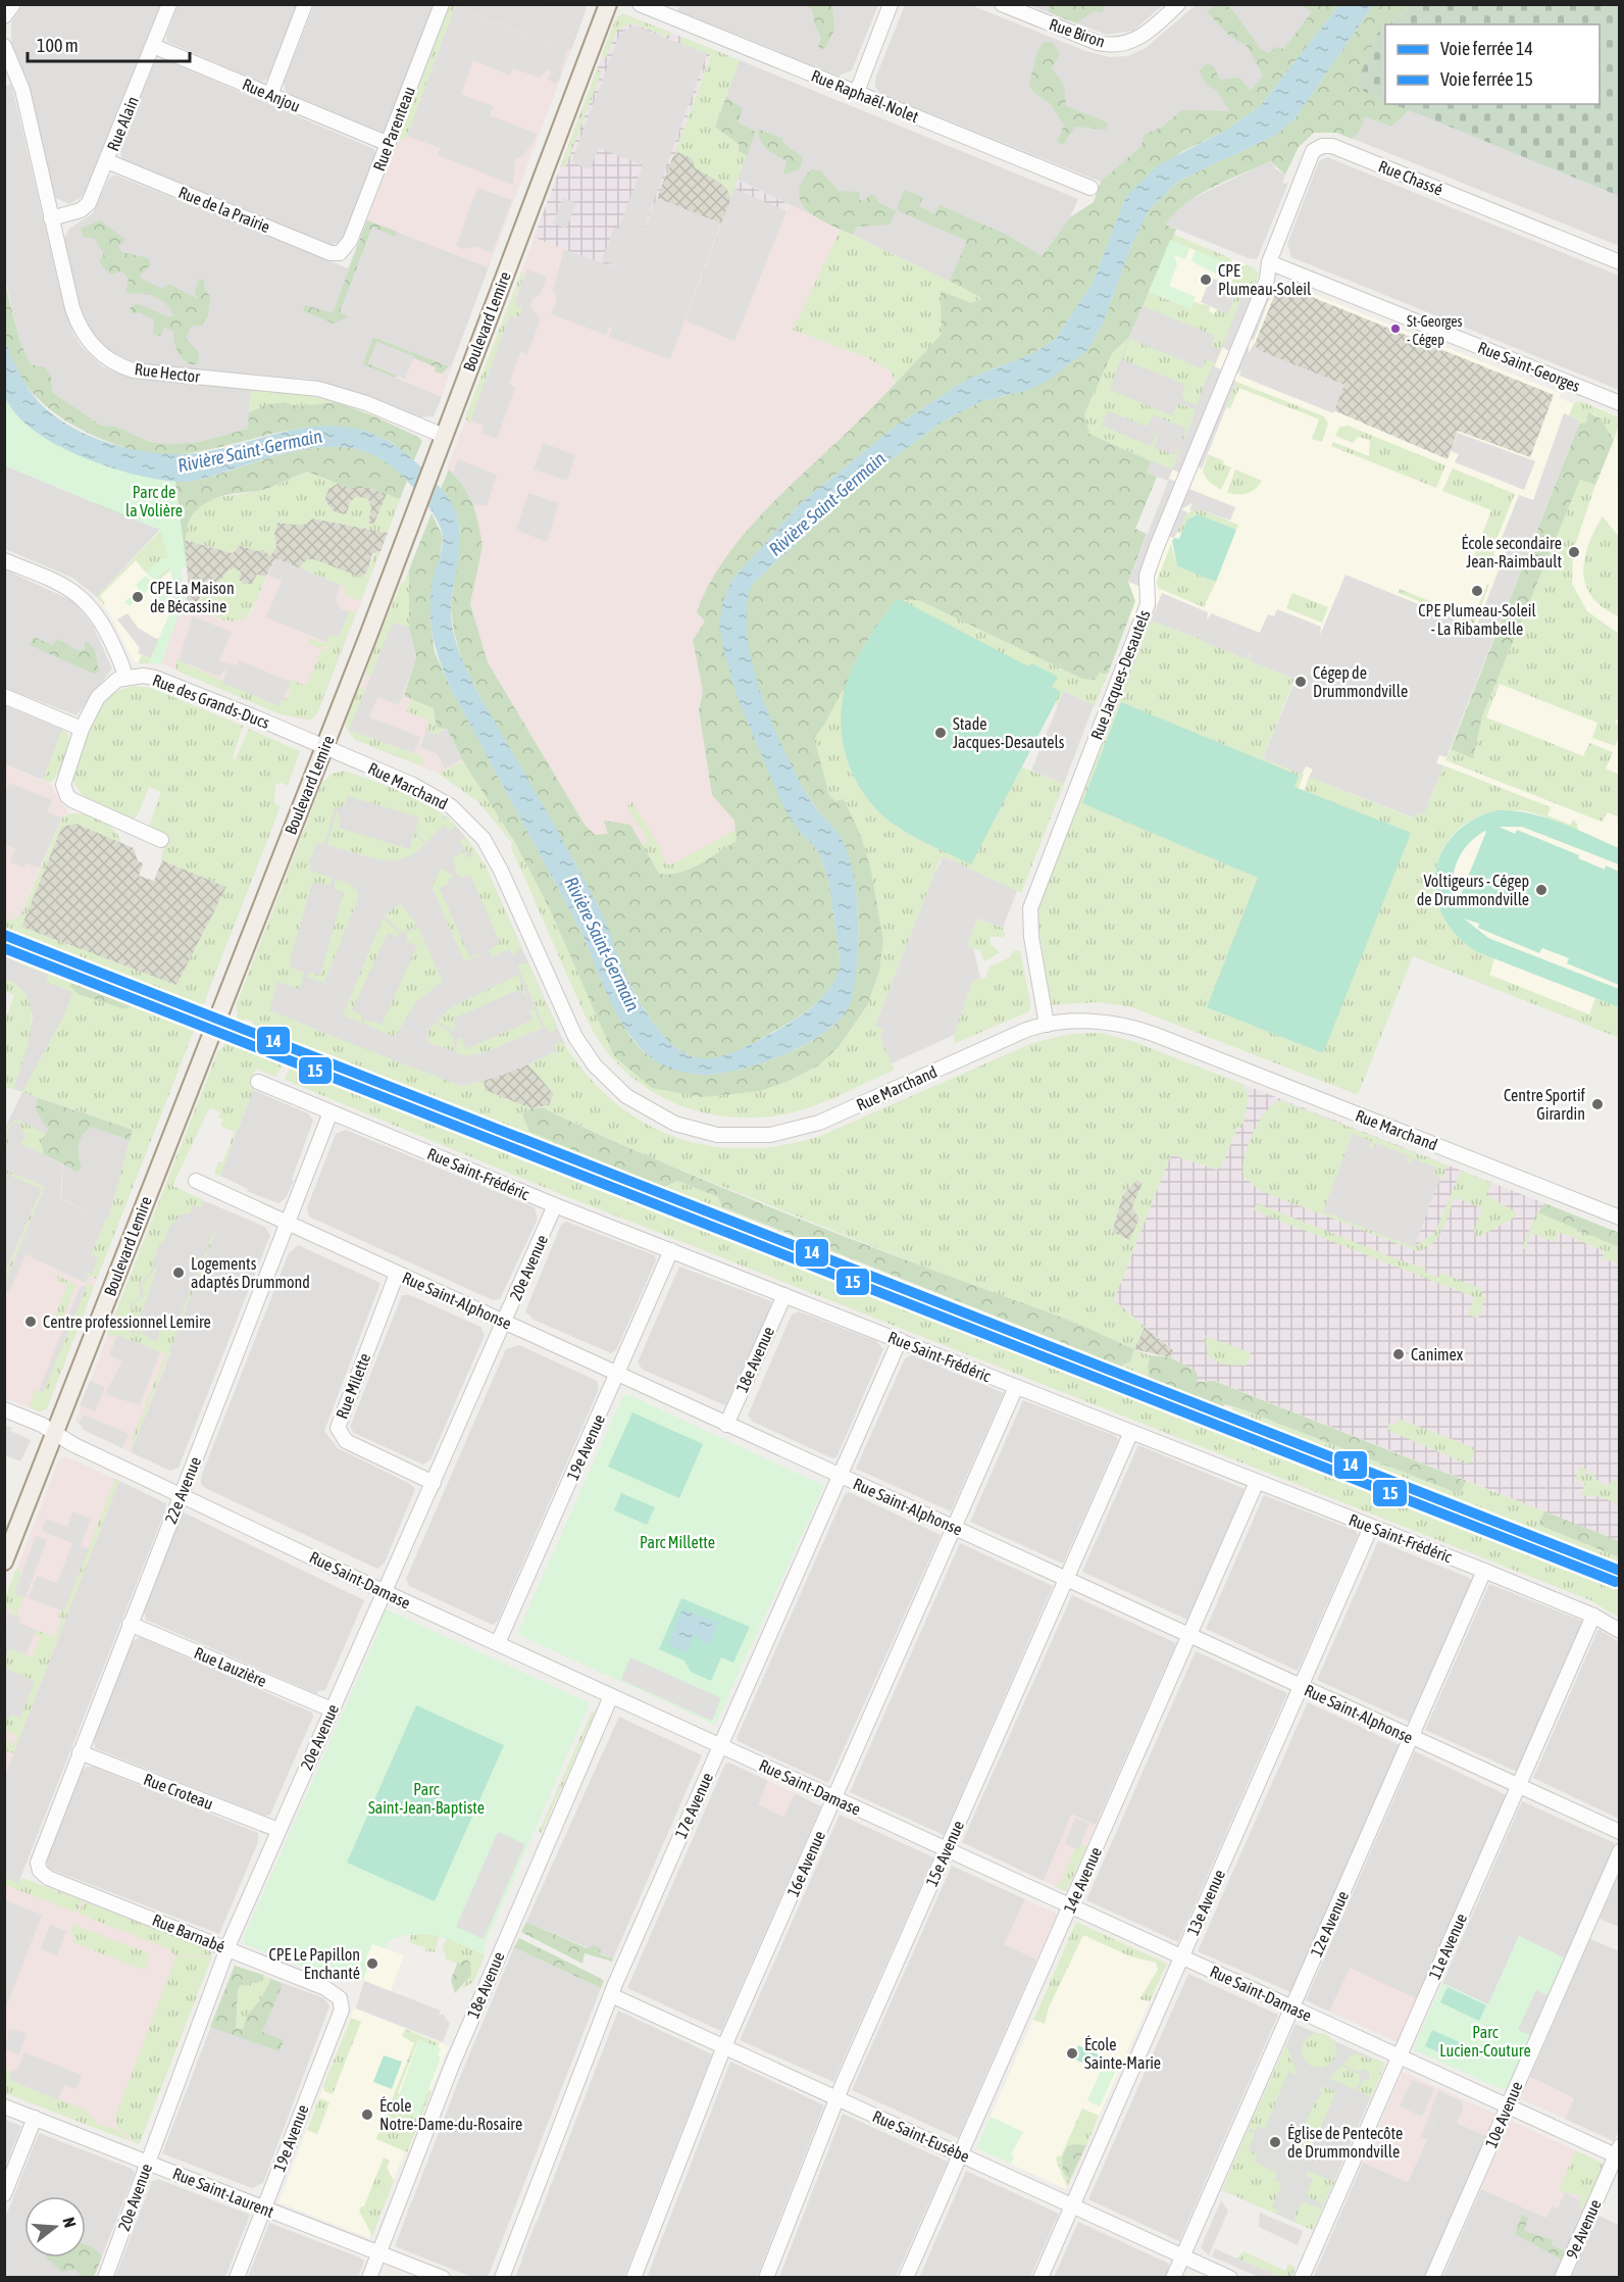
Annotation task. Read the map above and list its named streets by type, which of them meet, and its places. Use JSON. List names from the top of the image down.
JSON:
{
  "streets": {
    "main road": ["Boulevard Lemire"],
    "street": [
      "Rue Biron",
      "Rue Anjou",
      "Rue Raphaël-Nolet",
      "Rue Alain",
      "Rue Parenteau",
      "Rue Chassé",
      "Rue de la Prairie",
      "Rue Saint-Georges",
      "Rue Hector",
      "Rue Jacques-Desautels",
      "Rue des Grands-Ducs",
      "Rue Marchand",
      "Rue Saint-Frédéric",
      "20e Avenue",
      "Rue Saint-Alphonse",
      "18e Avenue",
      "Rue Milette",
      "19e Avenue",
      "22e Avenue",
      "Rue Saint-Damase",
      "Rue Lauzière",
      "Rue Croteau",
      "17e Avenue",
      "15e Avenue",
      "16e Avenue",
      "14e Avenue",
      "13e Avenue",
      "12e Avenue",
      "Rue Barnabé",
      "11e Avenue",
      "10e Avenue",
      "Rue Saint-Eusèbe",
      "Rue Saint-Laurent",
      "9e Avenue"
    ]
  },
  "crossings": [
    ["Rue Anjou", "Rue Alain"],
    ["Rue Anjou", "Rue Parenteau"],
    ["Rue Alain", "Rue de la Prairie"],
    ["Rue Alain", "Rue Hector"],
    ["Rue Parenteau", "Rue de la Prairie"],
    ["Rue Chassé", "Rue Saint-Georges"],
    ["Rue Chassé", "Rue Jacques-Desautels"],
    ["Boulevard Lemire", "Rue Hector"],
    ["Boulevard Lemire", "Rue des Grands-Ducs"],
    ["Boulevard Lemire", "Rue Marchand"],
    ["Boulevard Lemire", "Rue Saint-Damase"],
    ["Rue Saint-Georges", "Rue Jacques-Desautels"],
    ["Rue Jacques-Desautels", "Rue Marchand"],
    ["Rue des Grands-Ducs", "Rue Marchand"],
    ["Rue Saint-Frédéric", "20e Avenue"],
    ["Rue Saint-Frédéric", "18e Avenue"],
    ["Rue Saint-Frédéric", "19e Avenue"],
    ["Rue Saint-Frédéric", "22e Avenue"],
    ["Rue Saint-Frédéric", "17e Avenue"],
    ["Rue Saint-Frédéric", "15e Avenue"],
    ["Rue Saint-Frédéric", "16e Avenue"],
    ["Rue Saint-Frédéric", "14e Avenue"],
    ["Rue Saint-Frédéric", "13e Avenue"],
    ["Rue Saint-Frédéric", "12e Avenue"],
    ["Rue Saint-Frédéric", "11e Avenue"],
    ["20e Avenue", "Rue Saint-Alphonse"],
    ["20e Avenue", "Rue Milette"],
    ["20e Avenue", "Rue Saint-Damase"],
    ["20e Avenue", "Rue Lauzière"],
    ["20e Avenue", "Rue Croteau"],
    ["20e Avenue", "Rue Barnabé"],
    ["20e Avenue", "Rue Saint-Laurent"],
    ["Rue Saint-Alphonse", "18e Avenue"],
    ["Rue Saint-Alphonse", "Rue Milette"],
    ["Rue Saint-Alphonse", "19e Avenue"],
    ["Rue Saint-Alphonse", "22e Avenue"],
    ["Rue Saint-Alphonse", "17e Avenue"],
    ["Rue Saint-Alphonse", "15e Avenue"],
    ["Rue Saint-Alphonse", "16e Avenue"],
    ["Rue Saint-Alphonse", "14e Avenue"],
    ["Rue Saint-Alphonse", "13e Avenue"],
    ["Rue Saint-Alphonse", "12e Avenue"],
    ["Rue Saint-Alphonse", "11e Avenue"],
    ["18e Avenue", "Rue Saint-Damase"],
    ["18e Avenue", "Rue Saint-Laurent"],
    ["19e Avenue", "Rue Saint-Damase"],
    ["19e Avenue", "Rue Barnabé"],
    ["19e Avenue", "Rue Saint-Laurent"],
    ["22e Avenue", "Rue Saint-Damase"],
    ["22e Avenue", "Rue Lauzière"],
    ["22e Avenue", "Rue Croteau"],
    ["22e Avenue", "Rue Barnabé"],
    ["Rue Saint-Damase", "17e Avenue"],
    ["Rue Saint-Damase", "15e Avenue"],
    ["Rue Saint-Damase", "16e Avenue"],
    ["Rue Saint-Damase", "14e Avenue"],
    ["Rue Saint-Damase", "13e Avenue"],
    ["Rue Saint-Damase", "12e Avenue"],
    ["Rue Saint-Damase", "11e Avenue"],
    ["Rue Saint-Damase", "10e Avenue"],
    ["Rue Saint-Damase", "9e Avenue"],
    ["17e Avenue", "Rue Saint-Eusèbe"],
    ["15e Avenue", "Rue Saint-Eusèbe"],
    ["16e Avenue", "Rue Saint-Eusèbe"],
    ["14e Avenue", "Rue Saint-Eusèbe"],
    ["13e Avenue", "Rue Saint-Eusèbe"],
    ["12e Avenue", "Rue Saint-Eusèbe"]
  ],
  "water": ["Rivière Saint-Germain"],
  "parks": [
    "Parc de la Volière",
    "Parc Millette",
    "Parc Saint-Jean-Baptiste",
    "Parc Lucien-Couture"
  ],
  "places": [
    "CPE Plumeau-Soleil",
    "St-Georges - Cégep",
    "École secondaire Jean-Raimbault",
    "CPE Plumeau-Soleil - La Ribambelle",
    "CPE La Maison de Bécassine",
    "Cégep de Drummondville",
    "Stade Jacques-Desautels",
    "Voltigeurs - Cégep de Drummondville",
    "Centre Sportif Girardin",
    "Logements adaptés Drummond",
    "Centre professionnel Lemire",
    "Canimex",
    "CPE Le Papillon Enchanté",
    "École Sainte-Marie",
    "École Notre-Dame-du-Rosaire",
    "Église de Pentecôte de Drummondville"
  ],
  "lines": ["rail line 14", "rail line 15"],
  "legend": ["Voie ferrée 14", "Voie ferrée 15"],
  "scale_bar": "100 m",
  "north": "right"
}
